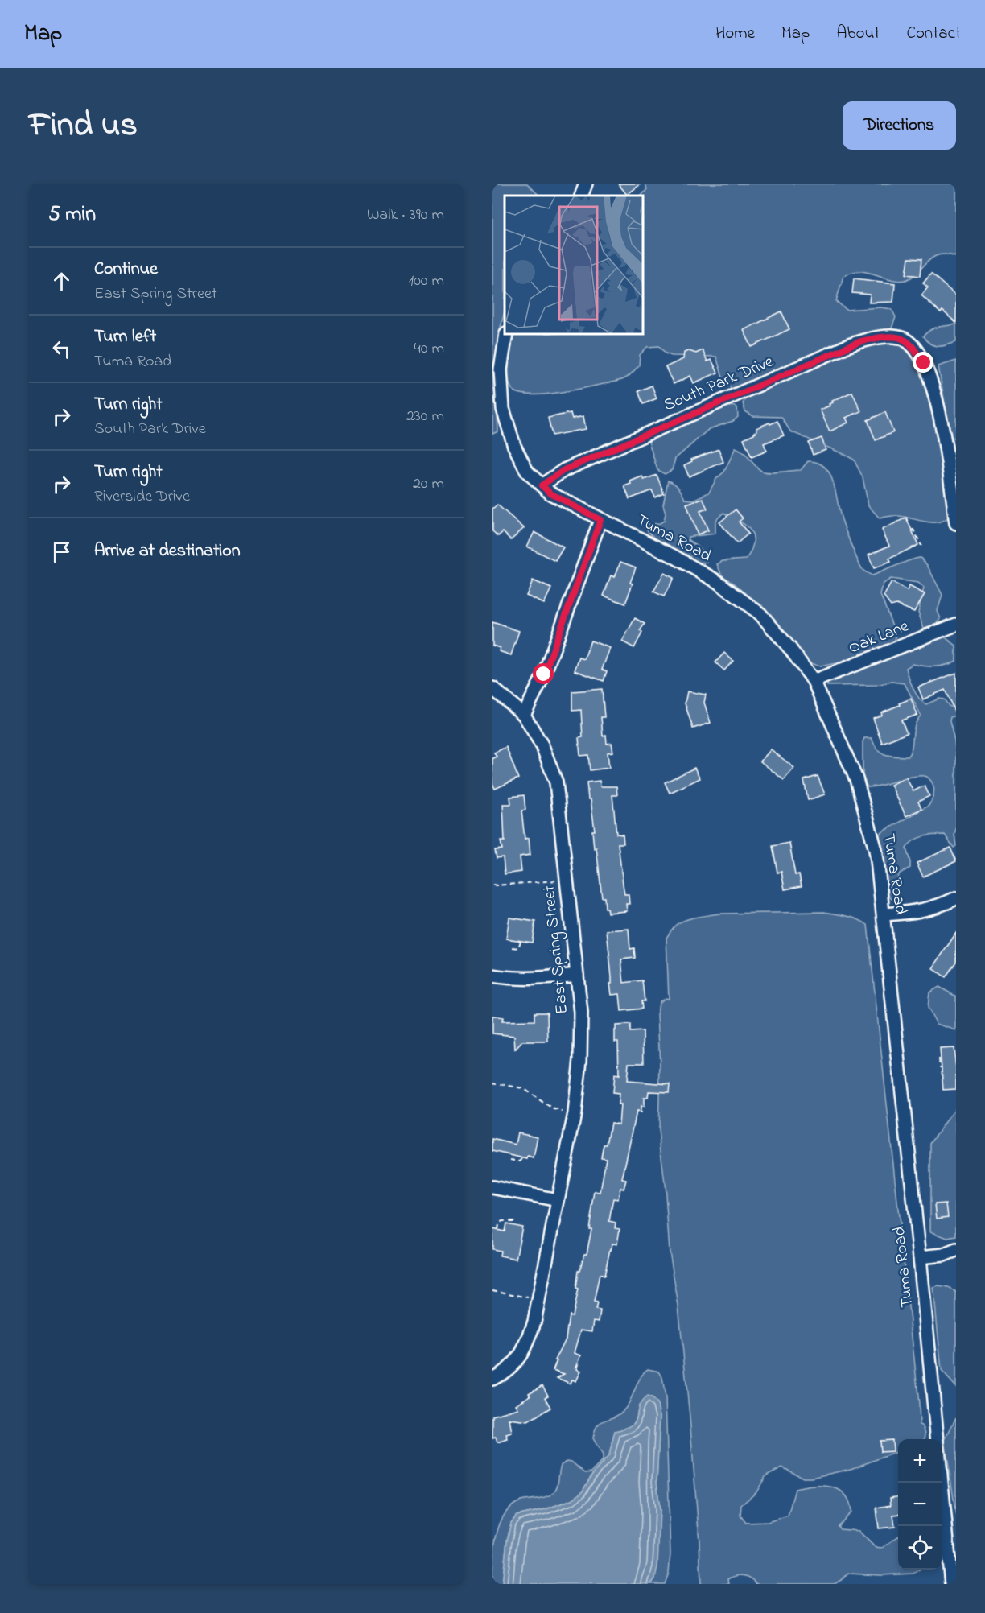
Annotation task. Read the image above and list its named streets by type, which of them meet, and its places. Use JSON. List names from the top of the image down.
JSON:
{
  "streets": {
    "street": [
      "South Park Drive",
      "Tuma Road",
      "Oak Lane",
      "East Spring Street"
    ]
  },
  "crossings": [
    ["South Park Drive", "Tuma Road"],
    ["Tuma Road", "Oak Lane"]
  ],
  "page": {
    "header": "Map",
    "nav": [
      "Home",
      "Map",
      "About",
      "Contact"
    ],
    "title": "Find us",
    "buttons": "Directions",
    "heading": ["5 min", "Walk · 390 m"],
    "list": [
      ["Continue", "East Spring Street", "100 m"],
      ["Turn left", "Tuma Road", "40 m"],
      ["Turn right", "South Park Drive", "230 m"],
      ["Turn right", "Riverside Drive", "20 m"],
      "Arrive at destination"
    ],
    "map_buttons": ["+", "−"]
  }
}
